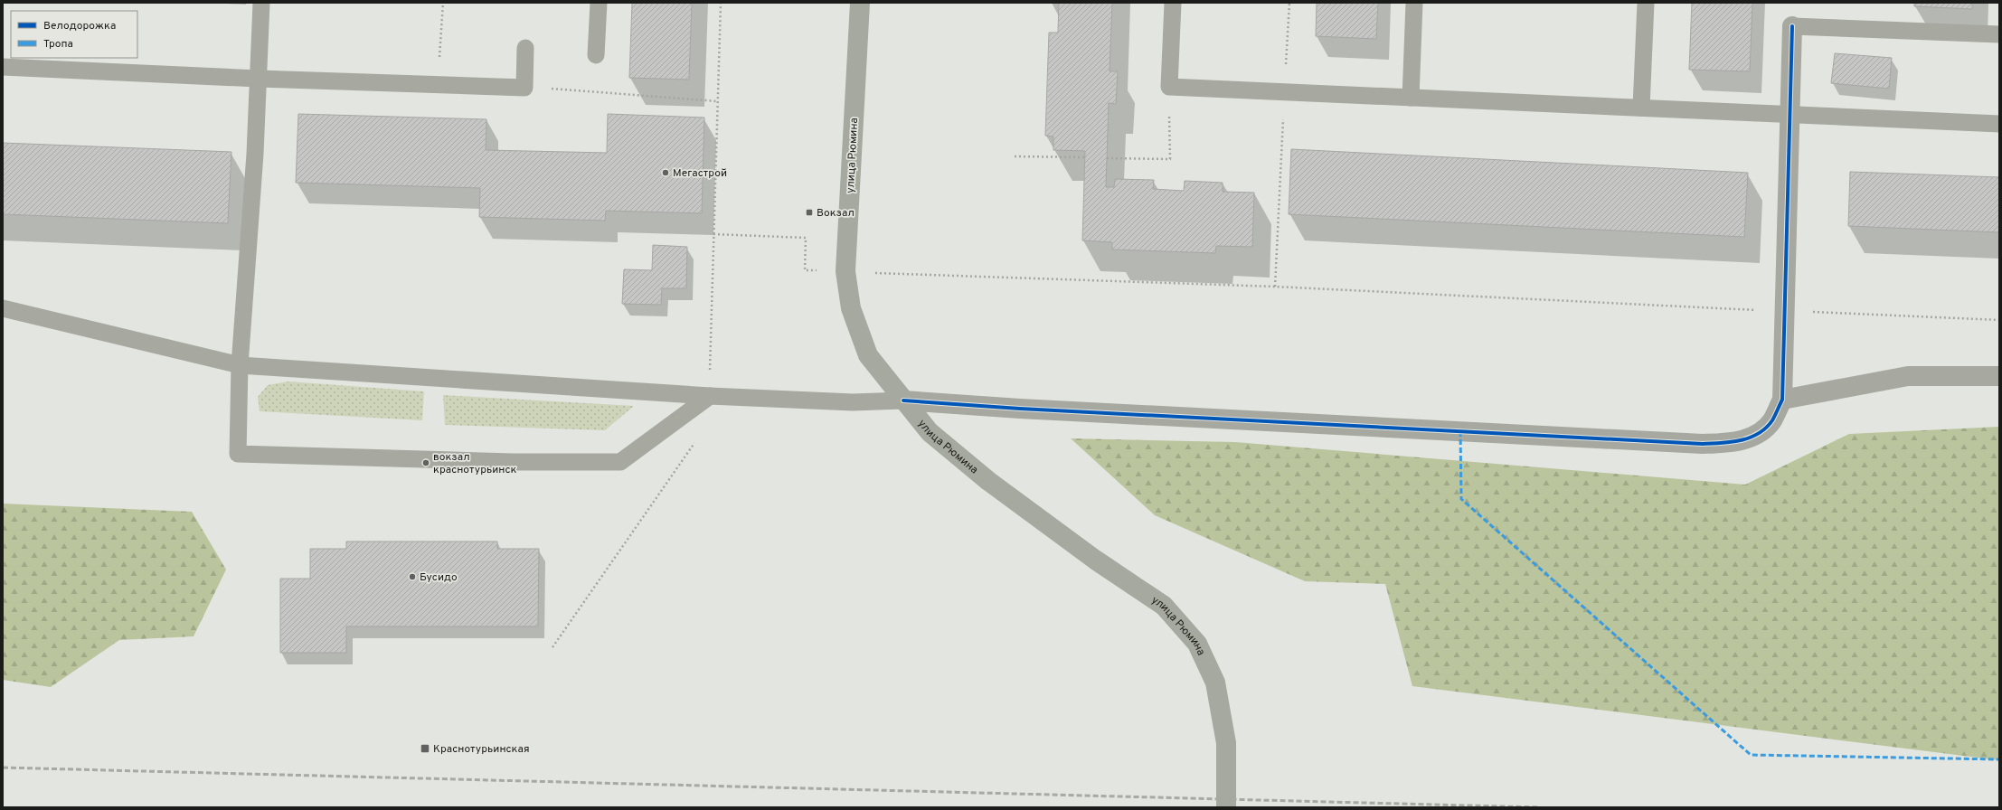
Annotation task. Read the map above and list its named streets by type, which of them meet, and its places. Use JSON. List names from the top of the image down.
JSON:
{
  "streets": {
    "main road": ["улица Рюмина"]
  },
  "places": {
    "other": ["Мегастрой", "вокзал краснотурьинск", "Бусидо"],
    "transit": ["Вокзал", "Краснотурьинская"]
  },
  "legend": ["Велодорожка", "Тропа"]
}
